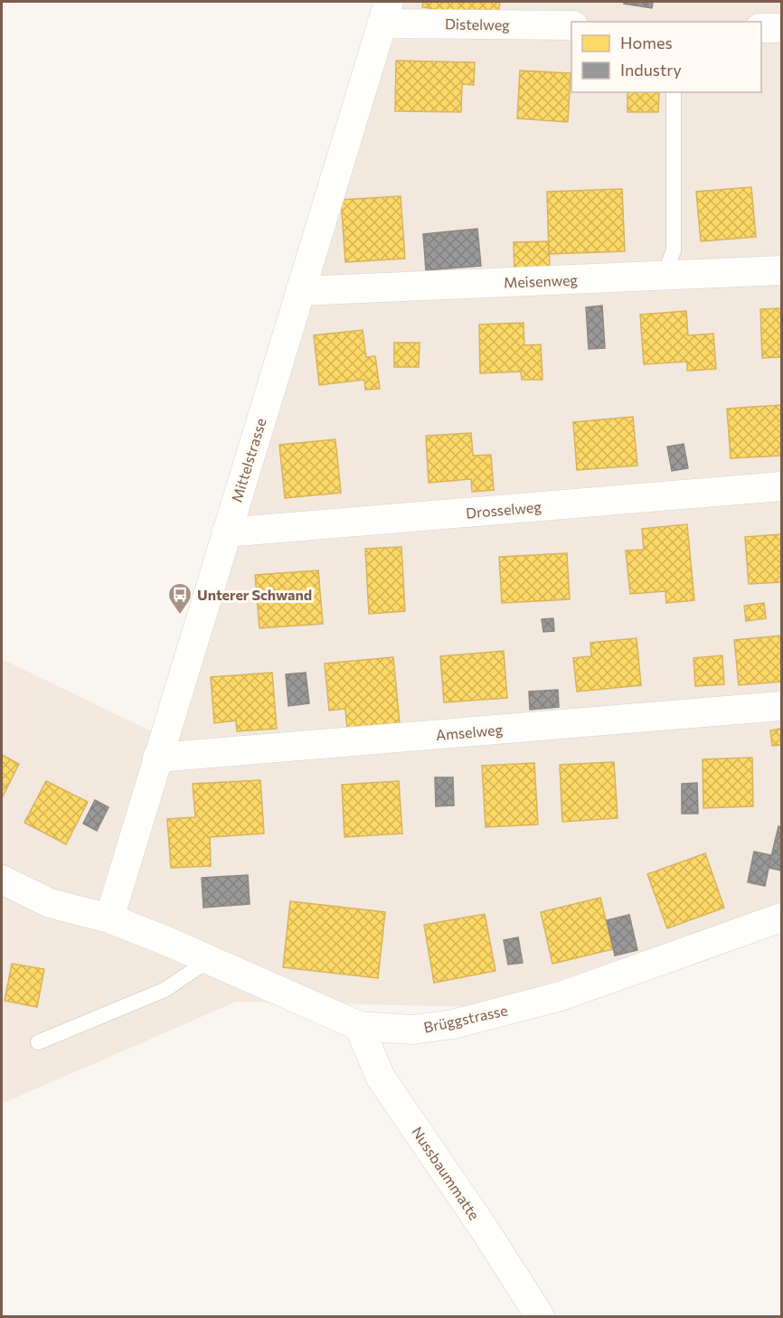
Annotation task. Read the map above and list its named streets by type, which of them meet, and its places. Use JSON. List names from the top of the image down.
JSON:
{
  "streets": {
    "street": [
      "Distelweg",
      "Meisenweg",
      "Mittelstrasse",
      "Drosselweg",
      "Amselweg",
      "Brüggstrasse",
      "Nussbaummatte"
    ]
  },
  "crossings": [
    ["Distelweg", "Mittelstrasse"],
    ["Meisenweg", "Mittelstrasse"],
    ["Mittelstrasse", "Drosselweg"],
    ["Mittelstrasse", "Amselweg"],
    ["Mittelstrasse", "Brüggstrasse"],
    ["Brüggstrasse", "Nussbaummatte"]
  ],
  "places": {
    "bus stop": ["Unterer Schwand"]
  },
  "legend": ["Homes", "Industry"]
}
